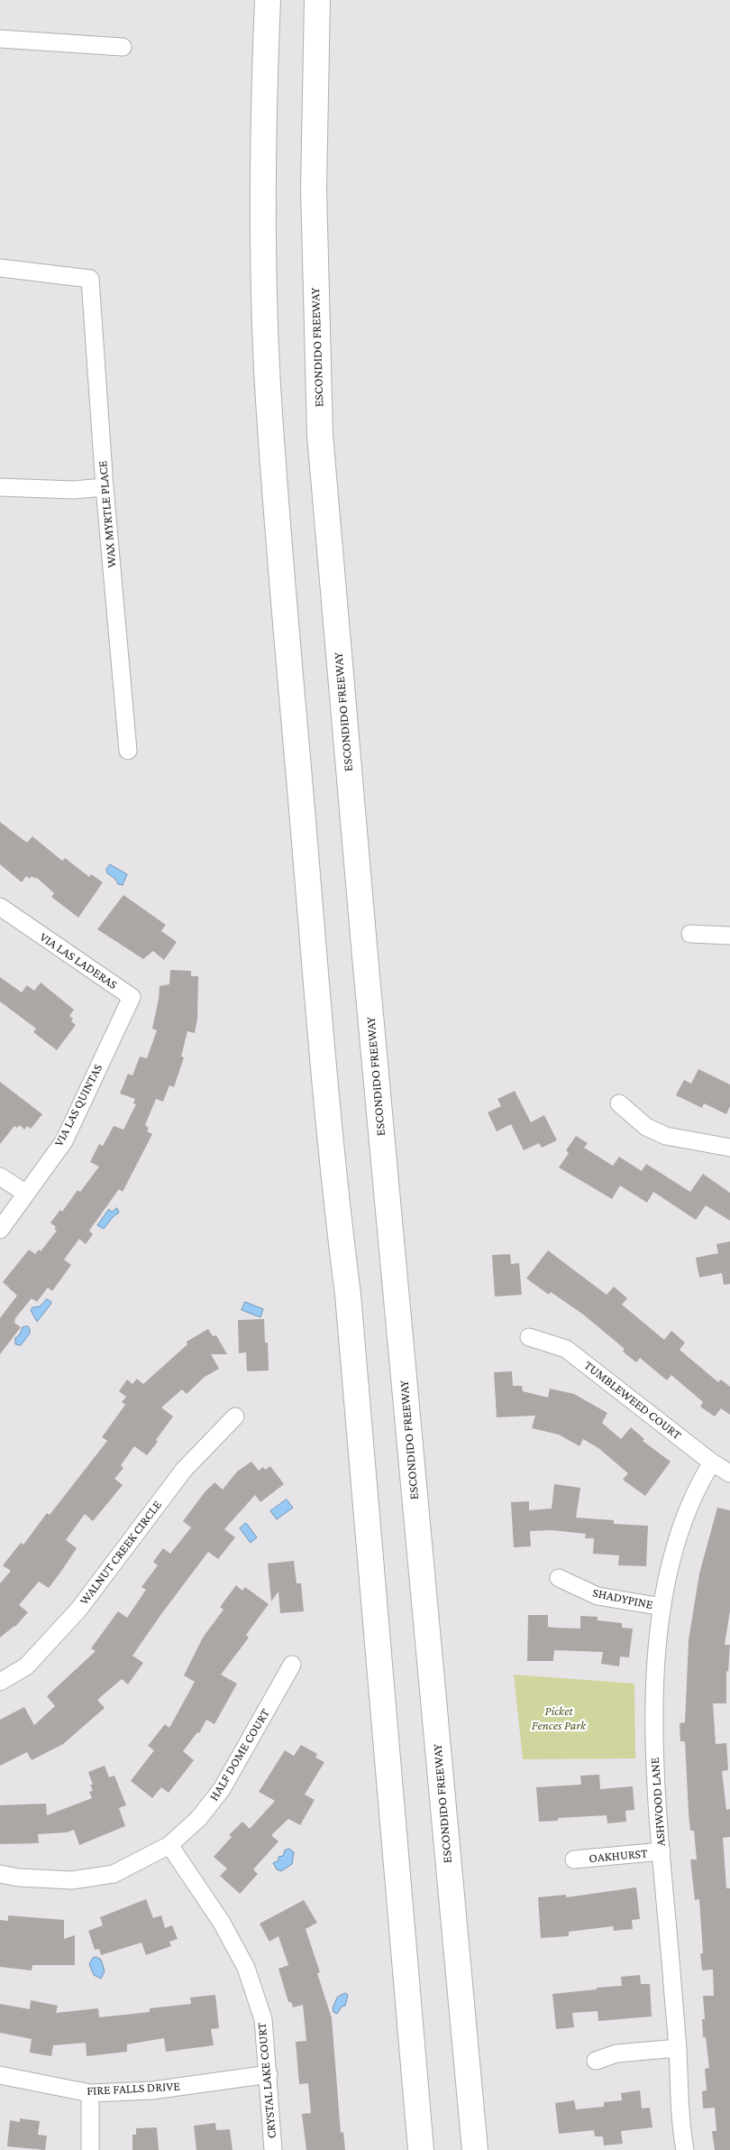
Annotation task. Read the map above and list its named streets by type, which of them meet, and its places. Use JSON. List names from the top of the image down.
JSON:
{
  "streets": {
    "highway": ["ESCONDIDO FREEWAY"],
    "street": [
      "WAX MYRTLE PLACE",
      "VIA LAS LADERAS",
      "VIA LAS QUINTAS",
      "TUMBLEWEED COURT",
      "WALNUT CREEK CIRCLE",
      "SHADYPINE",
      "HALF DOME COURT",
      "ASHWOOD LANE",
      "OAKHURST",
      "CRYSTAL LAKE COURT",
      "FIRE FALLS DRIVE"
    ]
  },
  "crossings": [
    ["VIA LAS LADERAS", "VIA LAS QUINTAS"],
    ["TUMBLEWEED COURT", "ASHWOOD LANE"],
    ["SHADYPINE", "ASHWOOD LANE"],
    ["HALF DOME COURT", "CRYSTAL LAKE COURT"],
    ["ASHWOOD LANE", "OAKHURST"],
    ["CRYSTAL LAKE COURT", "FIRE FALLS DRIVE"]
  ],
  "parks": ["Picket Fences Park"]
}
